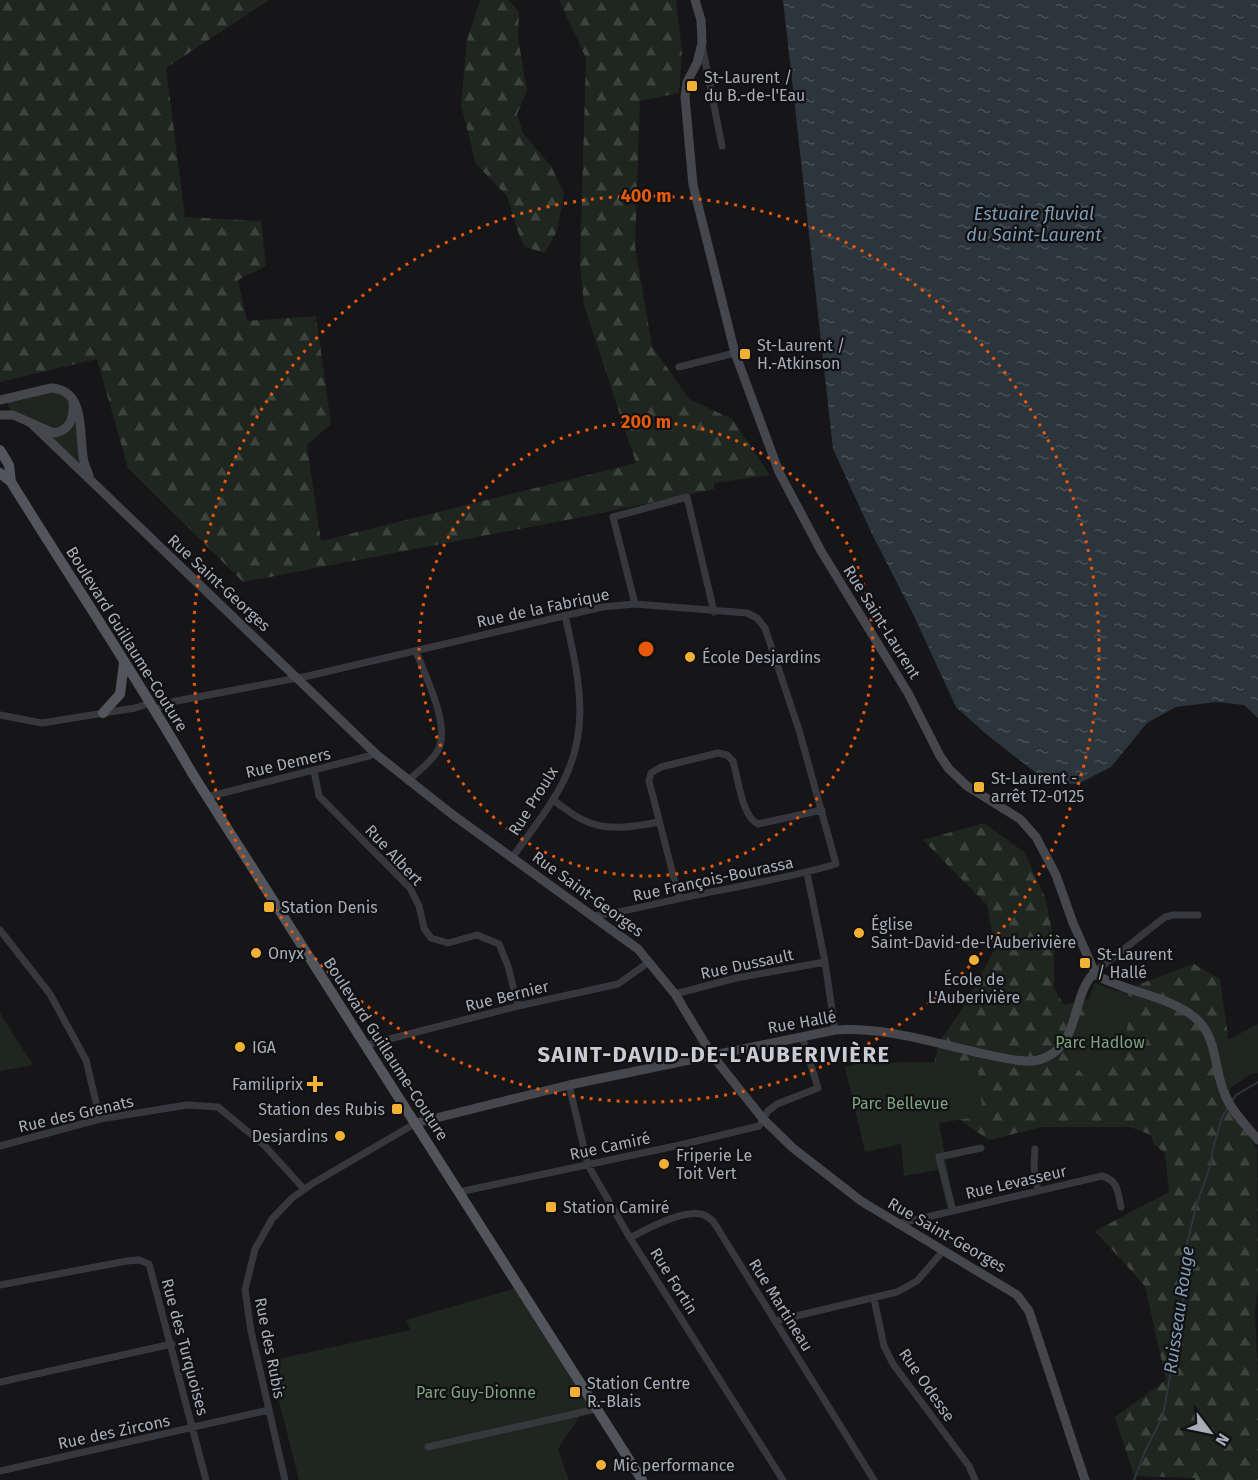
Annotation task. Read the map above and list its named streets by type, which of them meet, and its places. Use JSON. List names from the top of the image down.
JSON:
{
  "streets": {
    "main road": ["Boulevard Guillaume-Couture"],
    "street": [
      "Rue Saint-Georges",
      "Rue de la Fabrique",
      "Rue Saint-Laurent",
      "Rue Demers",
      "Rue Proulx",
      "Rue Albert",
      "Rue François-Bourassa",
      "Rue Dussault",
      "Rue Bernier",
      "Rue Hallé",
      "Rue des Grenats",
      "Rue Camiré",
      "Rue Levasseur",
      "Rue Fortin",
      "Rue Martineau",
      "Rue des Turquoises",
      "Rue des Rubis",
      "Rue Odesse",
      "Rue des Zircons"
    ]
  },
  "crossings": [
    ["Rue Saint-Georges", "Rue de la Fabrique"],
    ["Rue Saint-Georges", "Rue Demers"],
    ["Rue Saint-Georges", "Rue Proulx"],
    ["Rue Saint-Georges", "Rue François-Bourassa"],
    ["Rue Saint-Georges", "Rue Dussault"],
    ["Rue Saint-Georges", "Rue Bernier"],
    ["Rue Saint-Georges", "Rue Hallé"],
    ["Rue Saint-Georges", "Rue Camiré"],
    ["Rue Saint-Georges", "Rue Levasseur"],
    ["Rue de la Fabrique", "Boulevard Guillaume-Couture"],
    ["Rue de la Fabrique", "Rue Proulx"],
    ["Rue de la Fabrique", "Rue François-Bourassa"],
    ["Rue Saint-Laurent", "Rue Hallé"],
    ["Boulevard Guillaume-Couture", "Rue Demers"],
    ["Boulevard Guillaume-Couture", "Rue Bernier"],
    ["Boulevard Guillaume-Couture", "Rue Hallé"],
    ["Boulevard Guillaume-Couture", "Rue Camiré"],
    ["Boulevard Guillaume-Couture", "Rue des Rubis"],
    ["Rue Demers", "Rue Albert"],
    ["Rue Albert", "Rue Bernier"],
    ["Rue Hallé", "Rue Camiré"],
    ["Rue Hallé", "Rue Fortin"],
    ["Rue Hallé", "Rue des Rubis"],
    ["Rue des Grenats", "Rue des Rubis"],
    ["Rue Camiré", "Rue Fortin"],
    ["Rue Fortin", "Rue Martineau"],
    ["Rue des Turquoises", "Rue des Zircons"],
    ["Rue des Rubis", "Rue des Zircons"]
  ],
  "districts": ["SAINT-DAVID-DE-L'AUBERIVIÈRE"],
  "water": ["Estuaire fluvial du Saint-Laurent", "Ruisseau Rouge"],
  "parks": ["Parc Hadlow", "Parc Bellevue", "Parc Guy-Dionne"],
  "places": {
    "transit": [
      "St-Laurent / du B.-de-l'Eau",
      "St-Laurent / H.-Atkinson",
      "St-Laurent - arrêt T2-0125",
      "Station Denis",
      "St-Laurent / Hallé",
      "Station des Rubis",
      "Station Camiré",
      "Station Centre R.-Blais"
    ],
    "other": [
      "École Desjardins",
      "Église Saint-David-de-l’Auberivière",
      "Onyx",
      "École de L'Auberivière",
      "IGA",
      "Desjardins",
      "Friperie Le Toit Vert",
      "Mic performance"
    ],
    "health": ["Familiprix"]
  },
  "north": "bottom right",
  "rings": ["400 m", "200 m"]
}
